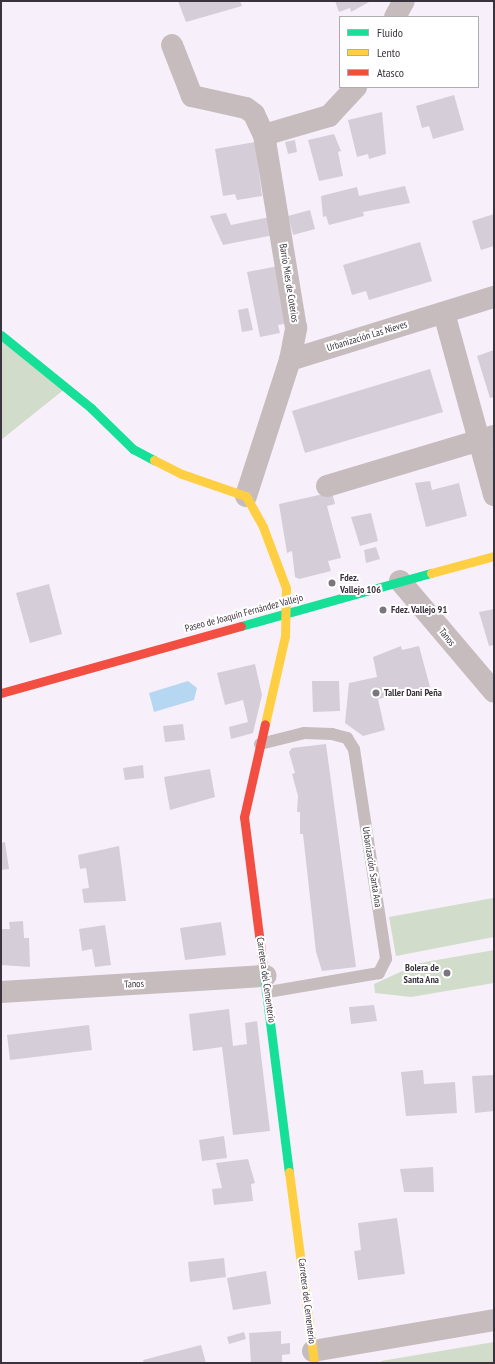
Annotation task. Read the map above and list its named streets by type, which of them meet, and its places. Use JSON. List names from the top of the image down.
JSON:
{
  "streets": {
    "street": [
      "Barrio Mies de Coterios",
      "Urbanización Las Nieves",
      "Paseo de Joaquín Fernández Vallejo",
      "Tanos",
      "Carretera del Cementerio"
    ],
    "lane": ["Urbanización Santa Ana"]
  },
  "crossings": [
    ["Barrio Mies de Coterios", "Urbanización Las Nieves"],
    ["Paseo de Joaquín Fernández Vallejo", "Tanos"],
    ["Paseo de Joaquín Fernández Vallejo", "Carretera del Cementerio"],
    ["Tanos", "Urbanización Santa Ana"],
    ["Tanos", "Carretera del Cementerio"],
    ["Urbanización Santa Ana", "Carretera del Cementerio"]
  ],
  "places": [
    "Fdez. Vallejo 106",
    "Fdez. Vallejo 91",
    "Taller Dani Peña",
    "Bolera de Santa Ana"
  ],
  "legend": ["Fluido", "Lento", "Atasco"]
}
